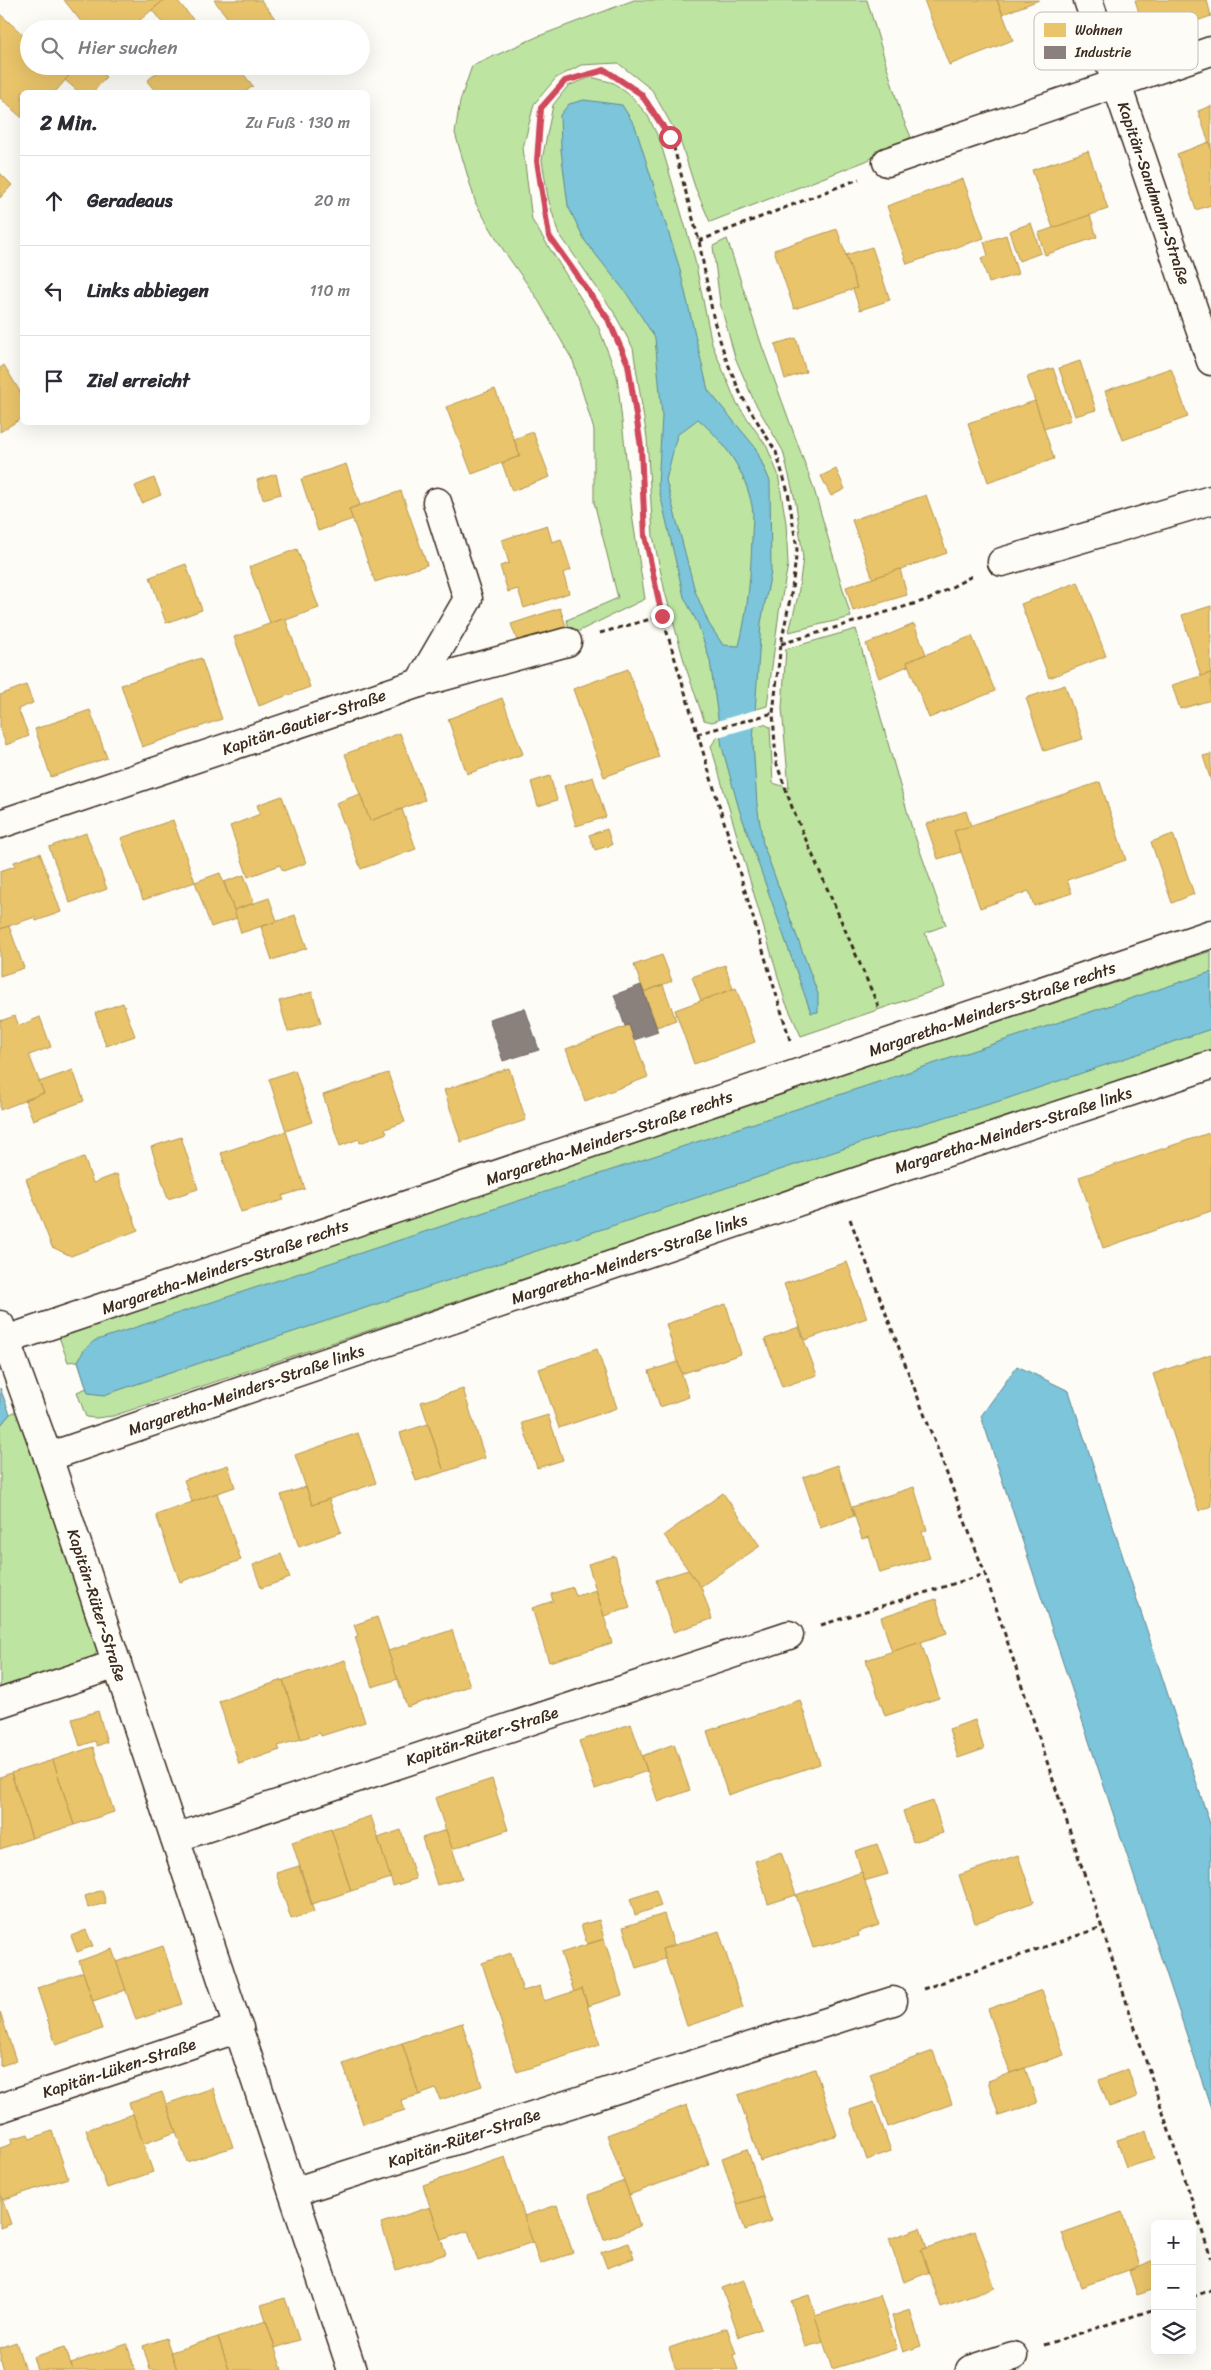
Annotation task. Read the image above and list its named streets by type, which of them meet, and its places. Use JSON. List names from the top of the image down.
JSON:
{
  "streets": {
    "street": [
      "Kapitän-Sandmann-Straße",
      "Kapitän-Gautier-Straße",
      "Margaretha-Meinders-Straße rechts",
      "Margaretha-Meinders-Straße links",
      "Kapitän-Rüter-Straße",
      "Kapitän-Lüken-Straße"
    ]
  },
  "crossings": [
    ["Margaretha-Meinders-Straße rechts", "Kapitän-Rüter-Straße"],
    ["Margaretha-Meinders-Straße links", "Kapitän-Rüter-Straße"],
    ["Kapitän-Rüter-Straße", "Kapitän-Lüken-Straße"]
  ],
  "legend": ["Wohnen", "Industrie"],
  "page": {
    "search": "Hier suchen",
    "heading": ["2 Min.", "Zu Fuß · 130 m"],
    "list": [
      ["Geradeaus", "20 m"],
      ["Links abbiegen", "110 m"],
      "Ziel erreicht"
    ],
    "map_buttons": ["+", "−"]
  }
}
